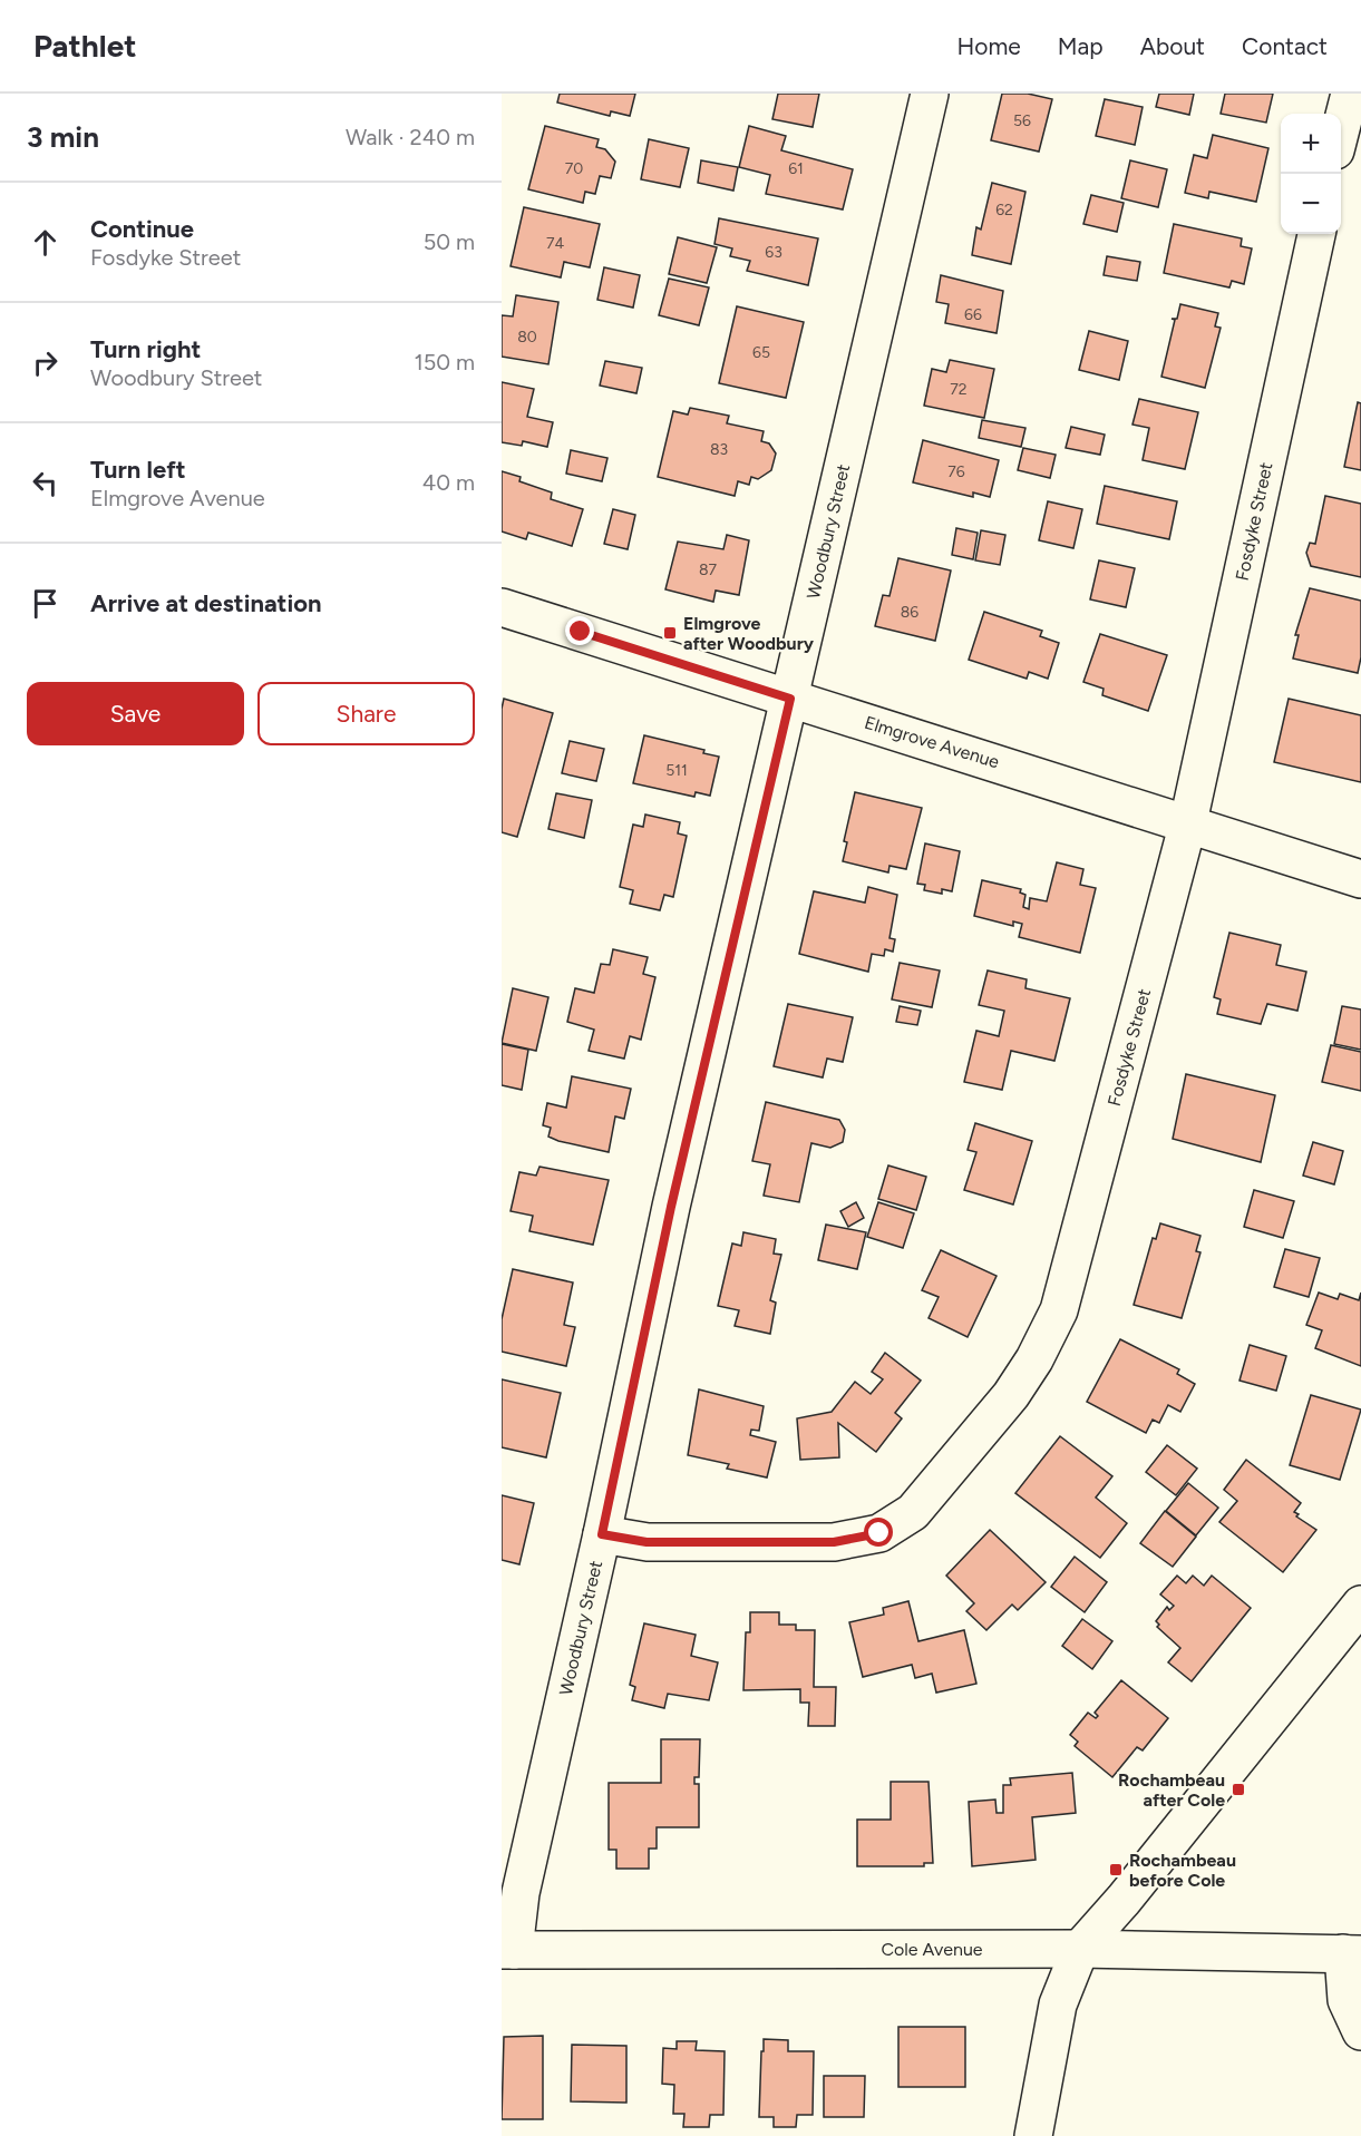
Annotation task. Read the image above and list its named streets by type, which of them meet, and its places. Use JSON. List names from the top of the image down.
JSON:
{
  "streets": {
    "street": [
      "Fosdyke Street",
      "Woodbury Street",
      "Elmgrove Avenue",
      "Cole Avenue"
    ]
  },
  "crossings": [
    ["Fosdyke Street", "Woodbury Street"],
    ["Fosdyke Street", "Elmgrove Avenue"],
    ["Woodbury Street", "Elmgrove Avenue"],
    ["Woodbury Street", "Cole Avenue"]
  ],
  "places": {
    "transit": ["Elmgrove after Woodbury", "Rochambeau after Cole", "Rochambeau before Cole"]
  },
  "house_numbers": [
    "56",
    "70",
    "61",
    "62",
    "74",
    "63",
    "66",
    "80",
    "65",
    "72",
    "83",
    "76",
    "87",
    "86",
    "511"
  ],
  "page": {
    "header": "Pathlet",
    "nav": [
      "Home",
      "Map",
      "About",
      "Contact"
    ],
    "heading": ["3 min", "Walk · 240 m"],
    "map_buttons": ["+", "−"],
    "list": [
      ["Continue", "Fosdyke Street", "50 m"],
      ["Turn right", "Woodbury Street", "150 m"],
      ["Turn left", "Elmgrove Avenue", "40 m"],
      "Arrive at destination"
    ],
    "buttons": ["Save", "Share"]
  }
}
